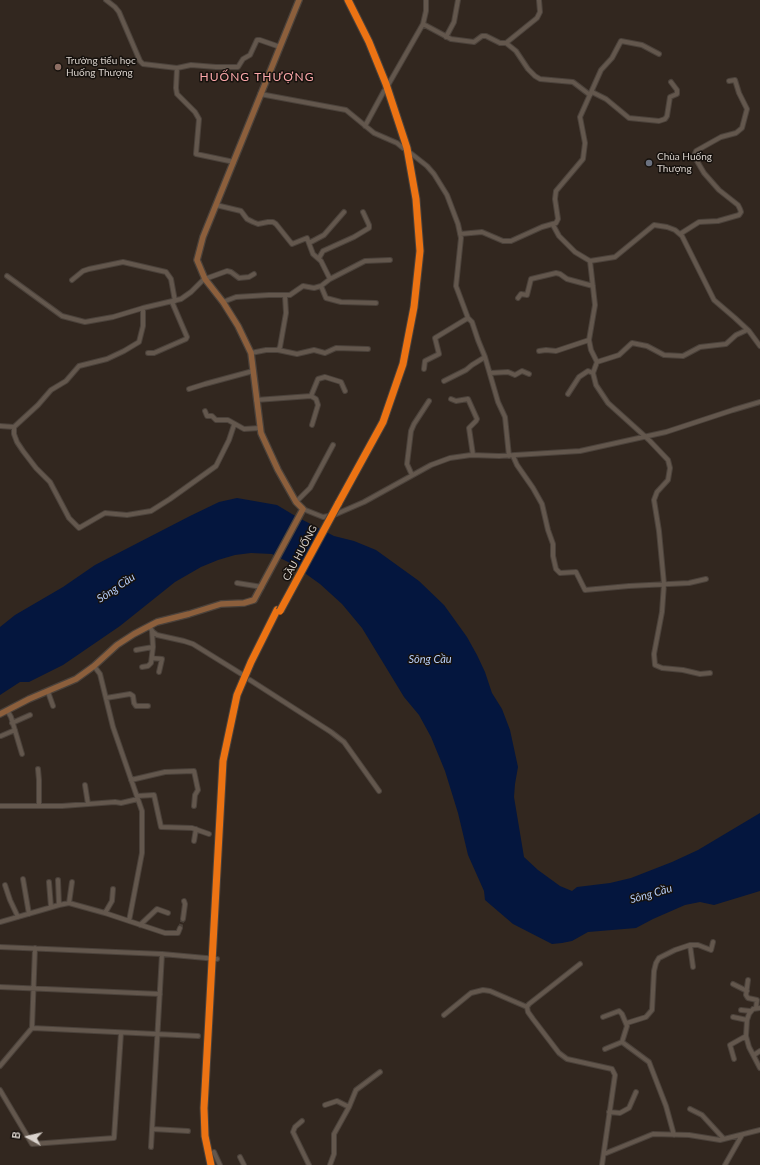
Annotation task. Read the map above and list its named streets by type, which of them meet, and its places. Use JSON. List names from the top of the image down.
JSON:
{
  "streets": {
    "highway": ["CẦU HUỐNG"]
  },
  "districts": ["HUỐNG THƯỢNG"],
  "water": ["Sông Cầu"],
  "places": ["Trường tiểu học Huống Thượng", "Chùa Huống Thượng"],
  "north": "left"
}
